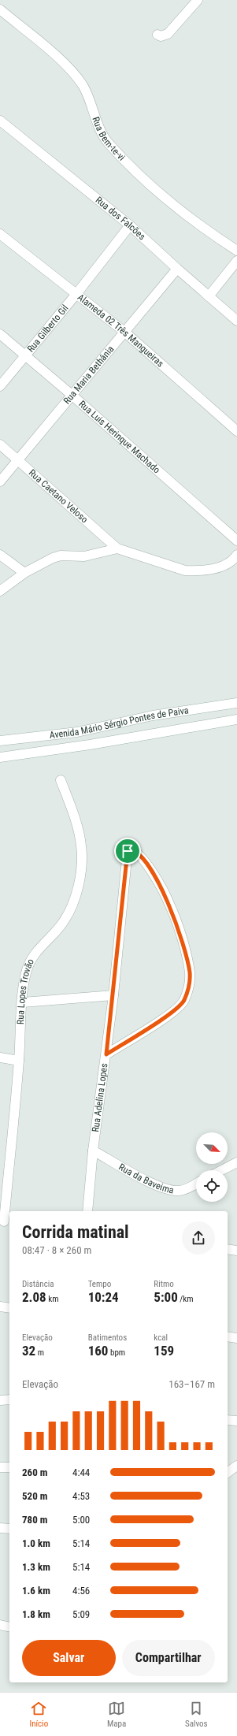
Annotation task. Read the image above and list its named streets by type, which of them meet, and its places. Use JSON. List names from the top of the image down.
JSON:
{
  "streets": {
    "street": [
      "Rua Bem-te-vi",
      "Rua dos Falcões",
      "Rua Gilberto Gil",
      "Alameda 02 Três Mangueiras",
      "Rua Maria Bethânia",
      "Rua Luis Herinque Machado",
      "Rua Caetano Veloso",
      "Avenida Mário Sérgio Pontes de Paiva",
      "Rua Lopes Trovão",
      "Rua Adelina Lopes",
      "Rua da Baveima"
    ]
  },
  "crossings": [
    ["Rua dos Falcões", "Rua Gilberto Gil"],
    ["Rua dos Falcões", "Rua Maria Bethânia"],
    ["Rua Gilberto Gil", "Alameda 02 Três Mangueiras"],
    ["Rua Gilberto Gil", "Rua Luis Herinque Machado"],
    ["Alameda 02 Três Mangueiras", "Rua Maria Bethânia"],
    ["Rua Maria Bethânia", "Rua Luis Herinque Machado"],
    ["Rua Maria Bethânia", "Rua Caetano Veloso"],
    ["Rua Adelina Lopes", "Rua da Baveima"]
  ],
  "north": "bottom right",
  "page": {
    "heading": ["Corrida matinal", "08:47 · 8 × 260 m"],
    "stats": [
      ["Distância", "2.08 km"],
      ["Tempo", "10:24"],
      ["Ritmo", "5:00 /km"],
      ["Elevação", "32 m"],
      ["Batimentos", "160 bpm"],
      ["kcal", "159"]
    ],
    "chart": ["Elevação", "163–167 m"],
    "list": [
      {
        "name": "260 m",
        "note": "4:44"
      },
      {
        "name": "520 m",
        "note": "4:53"
      },
      {
        "name": "780 m",
        "note": "5:00"
      },
      {
        "name": "1.0 km",
        "note": "5:14"
      },
      {
        "name": "1.3 km",
        "note": "5:14"
      },
      {
        "name": "1.6 km",
        "note": "4:56"
      },
      {
        "name": "1.8 km",
        "note": "5:09"
      }
    ],
    "buttons": ["Salvar", "Compartilhar"],
    "tabs": ["Início", "Mapa", "Salvos"]
  }
}
